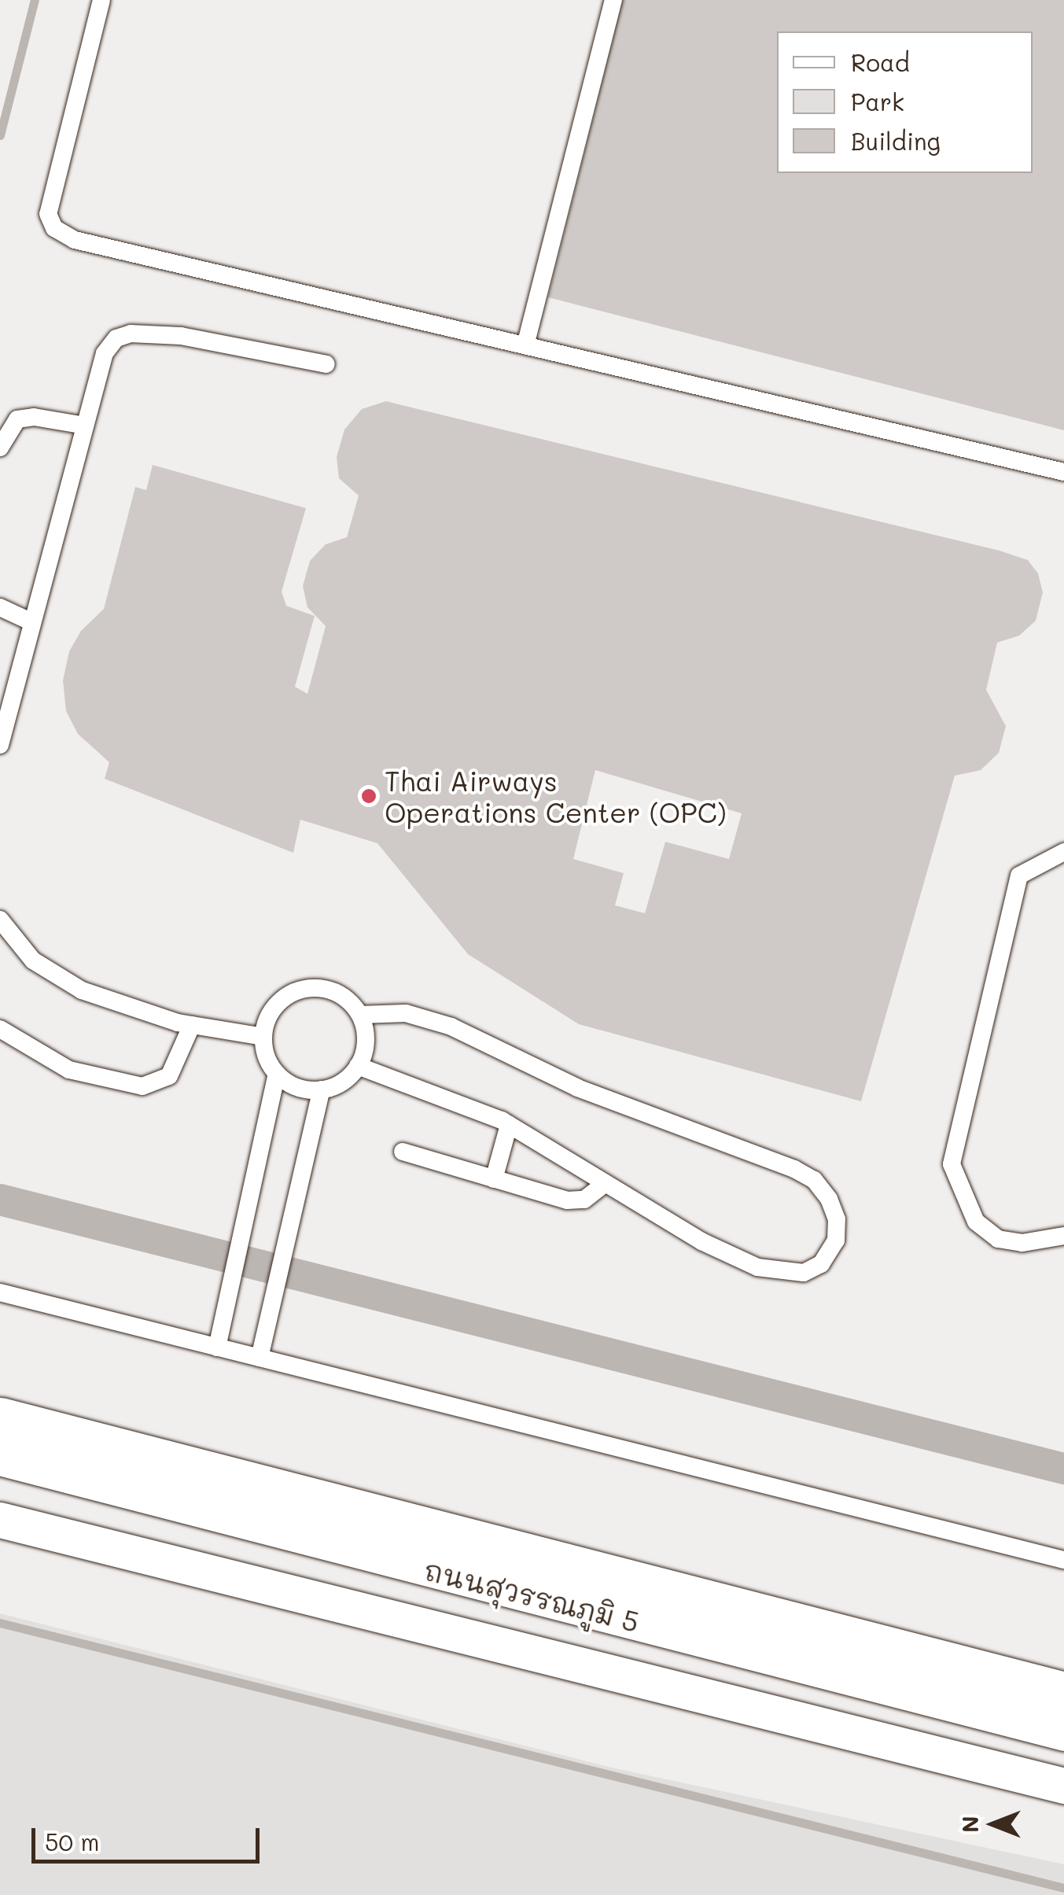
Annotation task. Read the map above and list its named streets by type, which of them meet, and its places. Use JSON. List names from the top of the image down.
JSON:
{
  "streets": {
    "street": ["ถนนสุวรรณภูมิ 5"]
  },
  "places": ["Thai Airways Operations Center (OPC)"],
  "legend": ["Road", "Park", "Building"],
  "scale_bar": "50 m",
  "north": "left"
}
